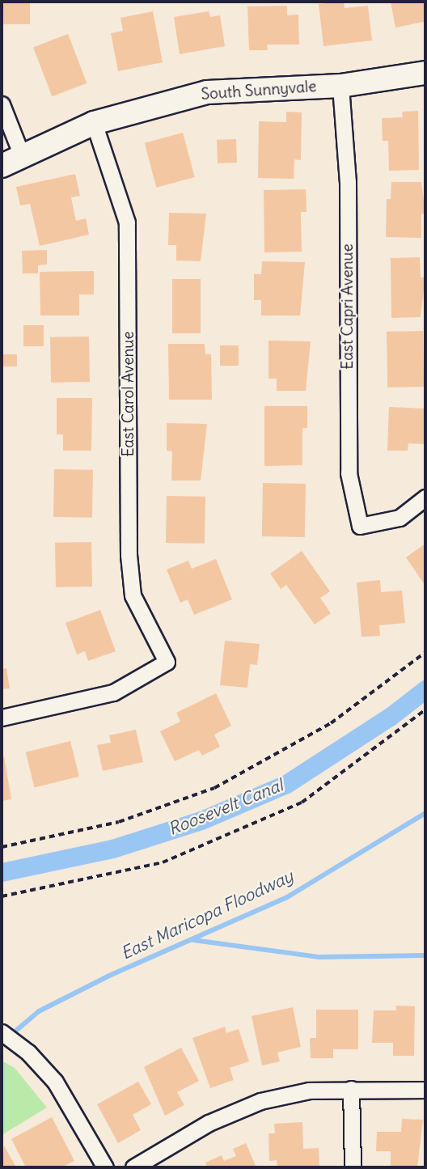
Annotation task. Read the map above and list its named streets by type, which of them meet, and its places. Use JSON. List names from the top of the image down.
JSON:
{
  "streets": {
    "street": ["South Sunnyvale", "East Capri Avenue", "East Carol Avenue"]
  },
  "crossings": [
    ["South Sunnyvale", "East Capri Avenue"],
    ["South Sunnyvale", "East Carol Avenue"]
  ],
  "water": ["Roosevelt Canal", "East Maricopa Floodway"]
}
